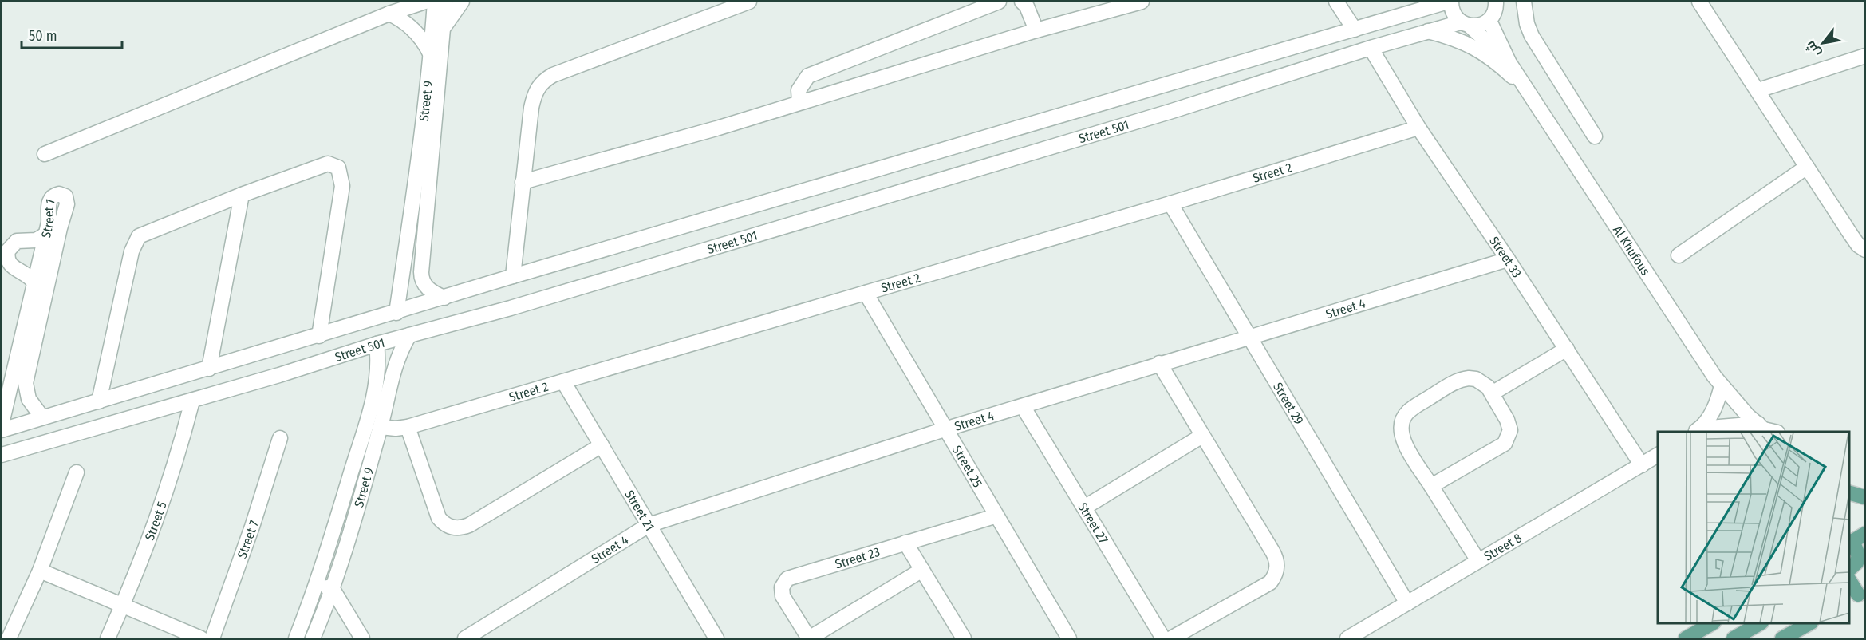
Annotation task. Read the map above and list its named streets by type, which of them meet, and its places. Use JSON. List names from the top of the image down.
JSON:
{
  "streets": {
    "street": [
      "Street 9",
      "Street 501",
      "Street 2",
      "Street 1",
      "Al Khufous",
      "Street 33",
      "Street 4",
      "Street 29",
      "Street 25",
      "Street 21",
      "Street 5",
      "Street 27",
      "Street 7",
      "Street 8",
      "Street 23"
    ]
  },
  "crossings": [
    ["Street 9", "Street 501"],
    ["Street 9", "Street 2"],
    ["Street 501", "Street 1"],
    ["Street 501", "Al Khufous"],
    ["Street 501", "Street 33"],
    ["Street 501", "Street 5"],
    ["Street 2", "Street 33"],
    ["Street 2", "Street 29"],
    ["Street 2", "Street 25"],
    ["Street 2", "Street 21"],
    ["Street 33", "Street 4"],
    ["Street 33", "Street 8"],
    ["Street 4", "Street 29"],
    ["Street 4", "Street 25"],
    ["Street 4", "Street 21"],
    ["Street 4", "Street 27"],
    ["Street 29", "Street 8"],
    ["Street 25", "Street 23"]
  ],
  "scale_bar": "50 m",
  "north": "bottom left"
}
